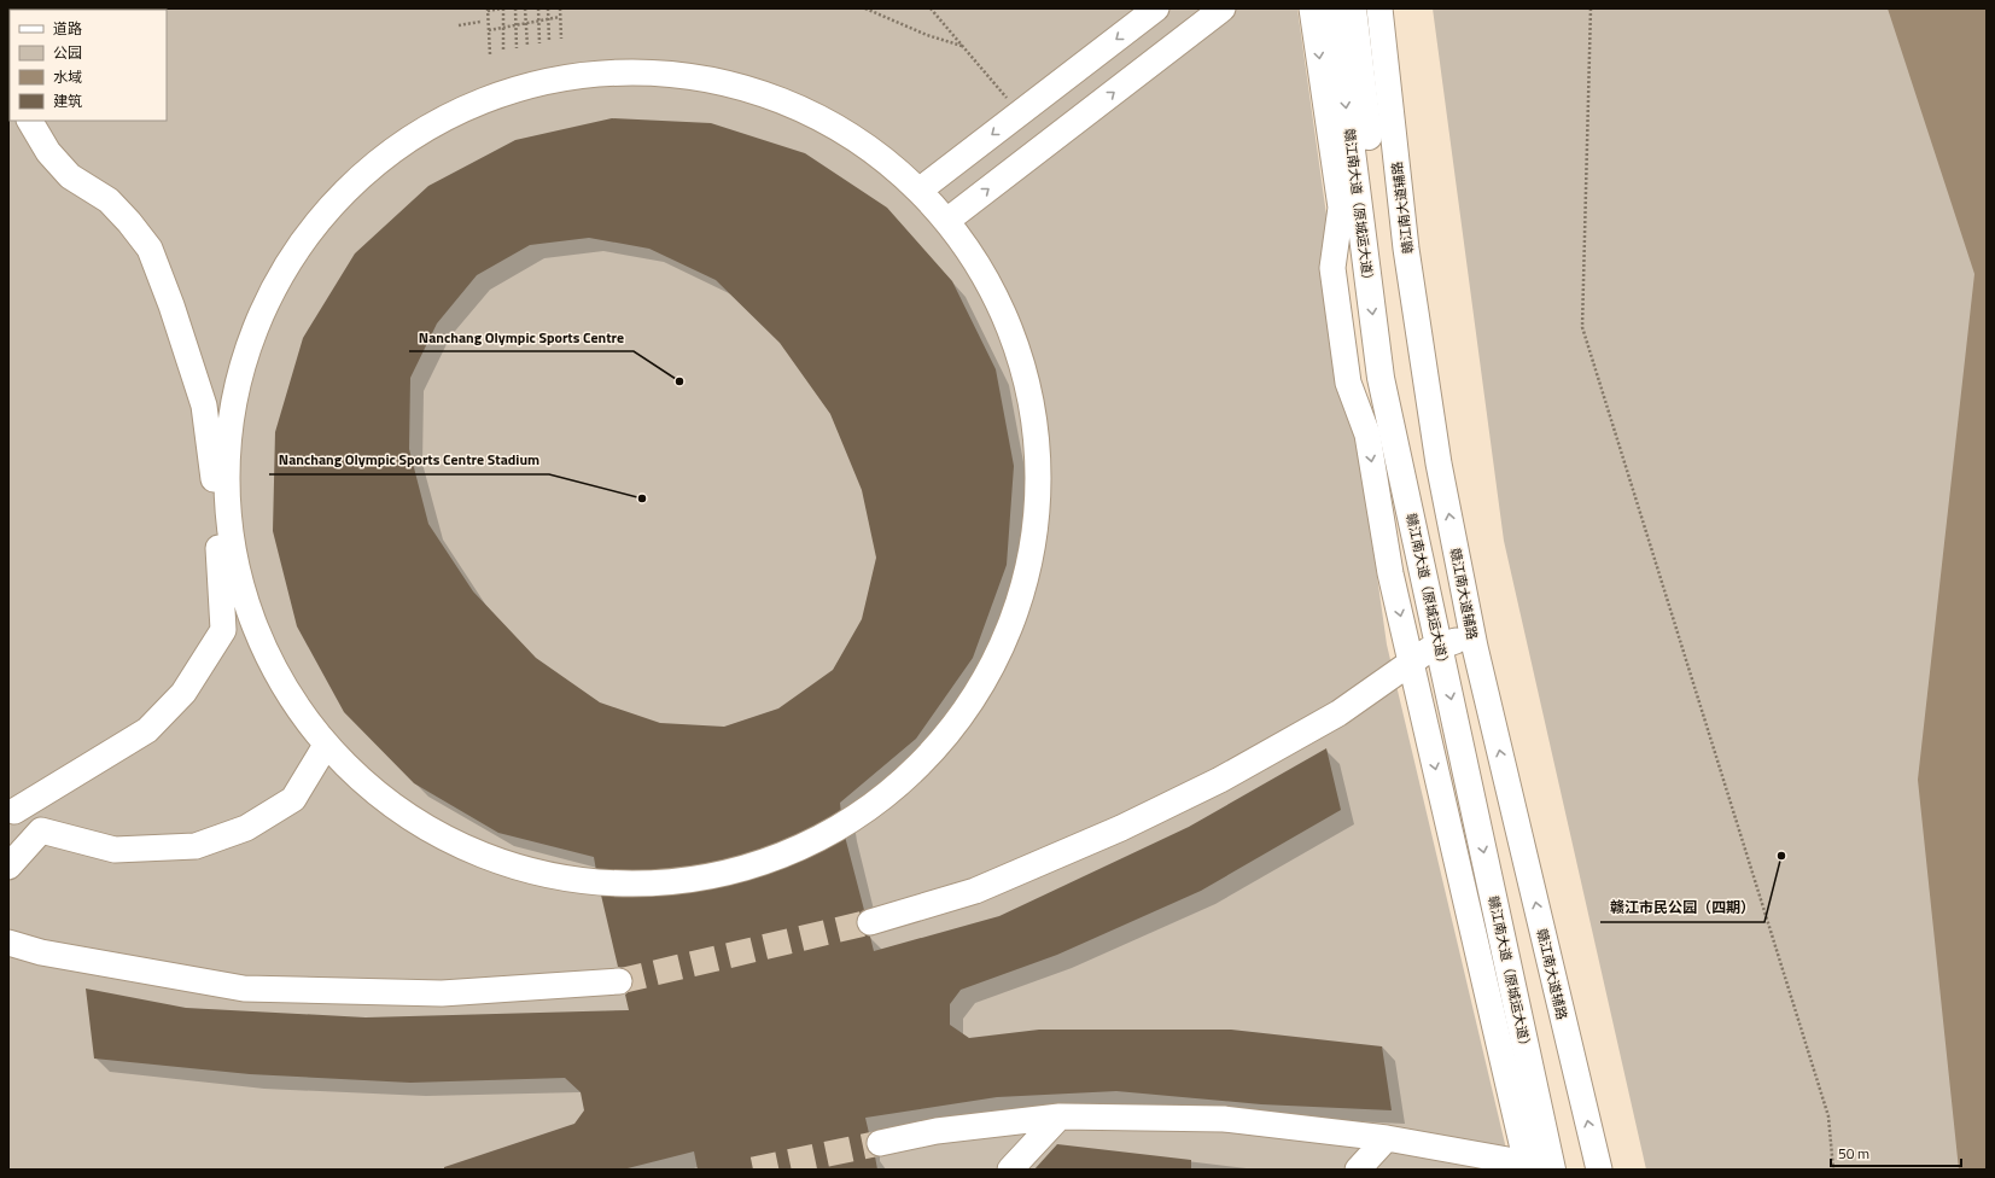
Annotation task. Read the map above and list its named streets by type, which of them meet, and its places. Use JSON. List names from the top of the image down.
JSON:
{
  "streets": {
    "main road": ["赣江南大道（原城运大道）"],
    "street": ["赣江南大道辅路"]
  },
  "places": ["Nanchang Olympic Sports Centre", "Nanchang Olympic Sports Centre Stadium", "赣江市民公园（四期）"],
  "legend": [
    "道路",
    "公园",
    "水域",
    "建筑"
  ],
  "scale_bar": "50 m"
}
